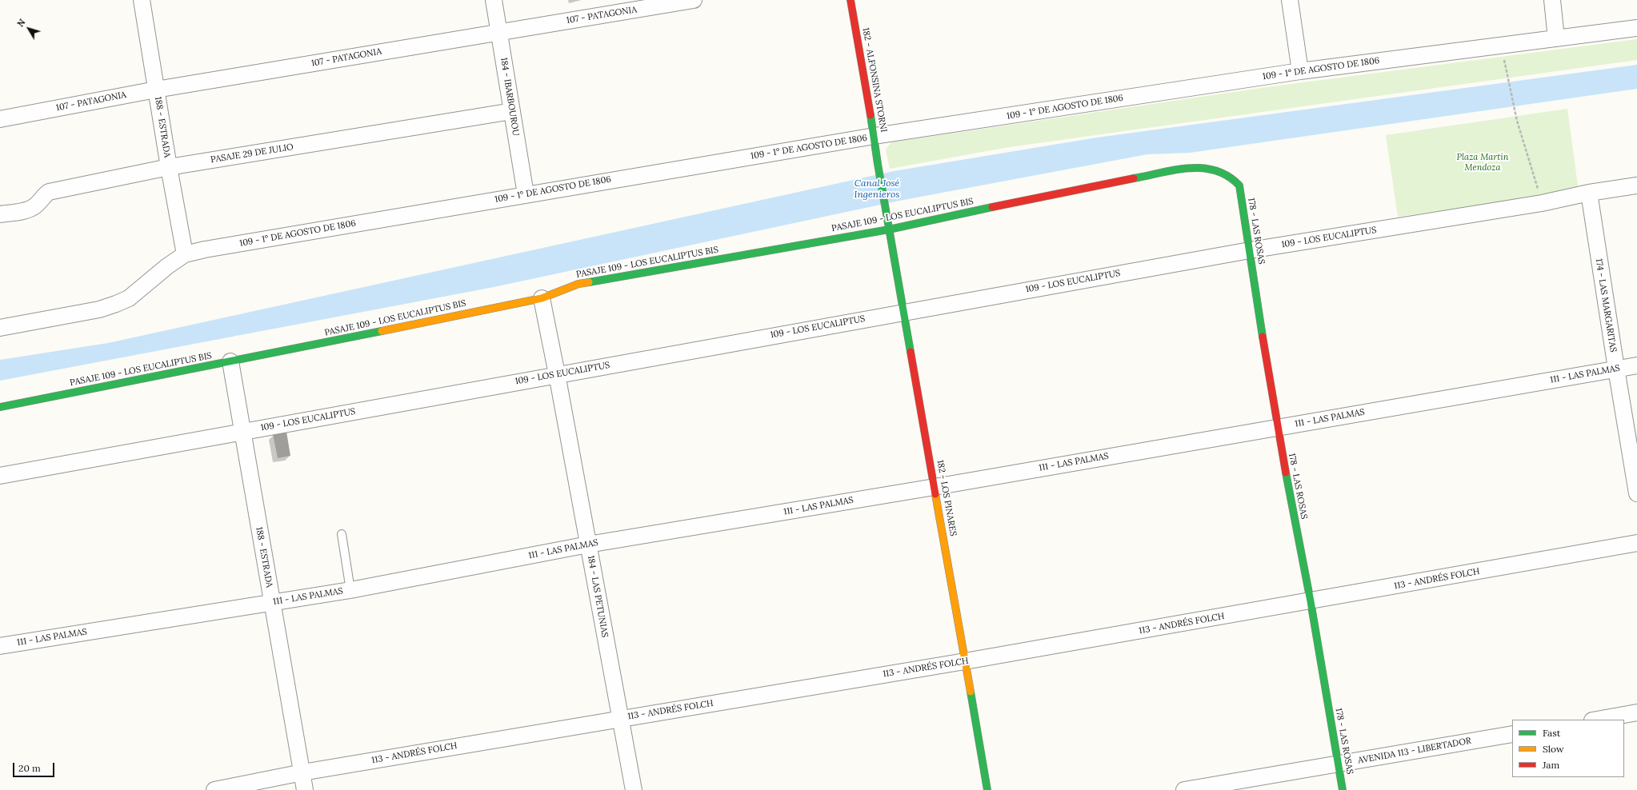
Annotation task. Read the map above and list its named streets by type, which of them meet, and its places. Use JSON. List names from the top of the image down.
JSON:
{
  "streets": {
    "street": [
      "107 - PATAGONIA",
      "109 - 1° DE AGOSTO DE 1806",
      "182 - ALFONSINA STORNI",
      "184 - IBARBOUROU",
      "188 - ESTRADA",
      "PASAJE 29 DE JULIO",
      "PASAJE 109 - LOS EUCALIPTUS BIS",
      "178 - LAS ROSAS",
      "109 - LOS EUCALIPTUS",
      "174 - LAS MARGARITAS",
      "111 - LAS PALMAS",
      "182 - LOS PINARES",
      "113 - ANDRÉS FOLCH",
      "184 - LAS PETUNIAS",
      "AVENIDA 113 - LIBERTADOR"
    ]
  },
  "crossings": [
    ["107 - PATAGONIA", "184 - IBARBOUROU"],
    ["107 - PATAGONIA", "188 - ESTRADA"],
    ["109 - 1° DE AGOSTO DE 1806", "182 - ALFONSINA STORNI"],
    ["109 - 1° DE AGOSTO DE 1806", "184 - IBARBOUROU"],
    ["109 - 1° DE AGOSTO DE 1806", "188 - ESTRADA"],
    ["182 - ALFONSINA STORNI", "182 - LOS PINARES"],
    ["184 - IBARBOUROU", "PASAJE 29 DE JULIO"],
    ["188 - ESTRADA", "PASAJE 29 DE JULIO"],
    ["188 - ESTRADA", "PASAJE 109 - LOS EUCALIPTUS BIS"],
    ["188 - ESTRADA", "109 - LOS EUCALIPTUS"],
    ["188 - ESTRADA", "111 - LAS PALMAS"],
    ["188 - ESTRADA", "113 - ANDRÉS FOLCH"],
    ["PASAJE 109 - LOS EUCALIPTUS BIS", "178 - LAS ROSAS"],
    ["PASAJE 109 - LOS EUCALIPTUS BIS", "182 - LOS PINARES"],
    ["PASAJE 109 - LOS EUCALIPTUS BIS", "184 - LAS PETUNIAS"],
    ["178 - LAS ROSAS", "109 - LOS EUCALIPTUS"],
    ["178 - LAS ROSAS", "111 - LAS PALMAS"],
    ["178 - LAS ROSAS", "113 - ANDRÉS FOLCH"],
    ["178 - LAS ROSAS", "AVENIDA 113 - LIBERTADOR"],
    ["109 - LOS EUCALIPTUS", "174 - LAS MARGARITAS"],
    ["109 - LOS EUCALIPTUS", "182 - LOS PINARES"],
    ["109 - LOS EUCALIPTUS", "184 - LAS PETUNIAS"],
    ["174 - LAS MARGARITAS", "111 - LAS PALMAS"],
    ["111 - LAS PALMAS", "182 - LOS PINARES"],
    ["111 - LAS PALMAS", "184 - LAS PETUNIAS"],
    ["182 - LOS PINARES", "113 - ANDRÉS FOLCH"],
    ["113 - ANDRÉS FOLCH", "184 - LAS PETUNIAS"]
  ],
  "water": ["Canal José Ingenieros"],
  "parks": ["Plaza Martín Mendoza"],
  "legend": ["Fast", "Slow", "Jam"],
  "scale_bar": "20 m",
  "north": "top left"
}
